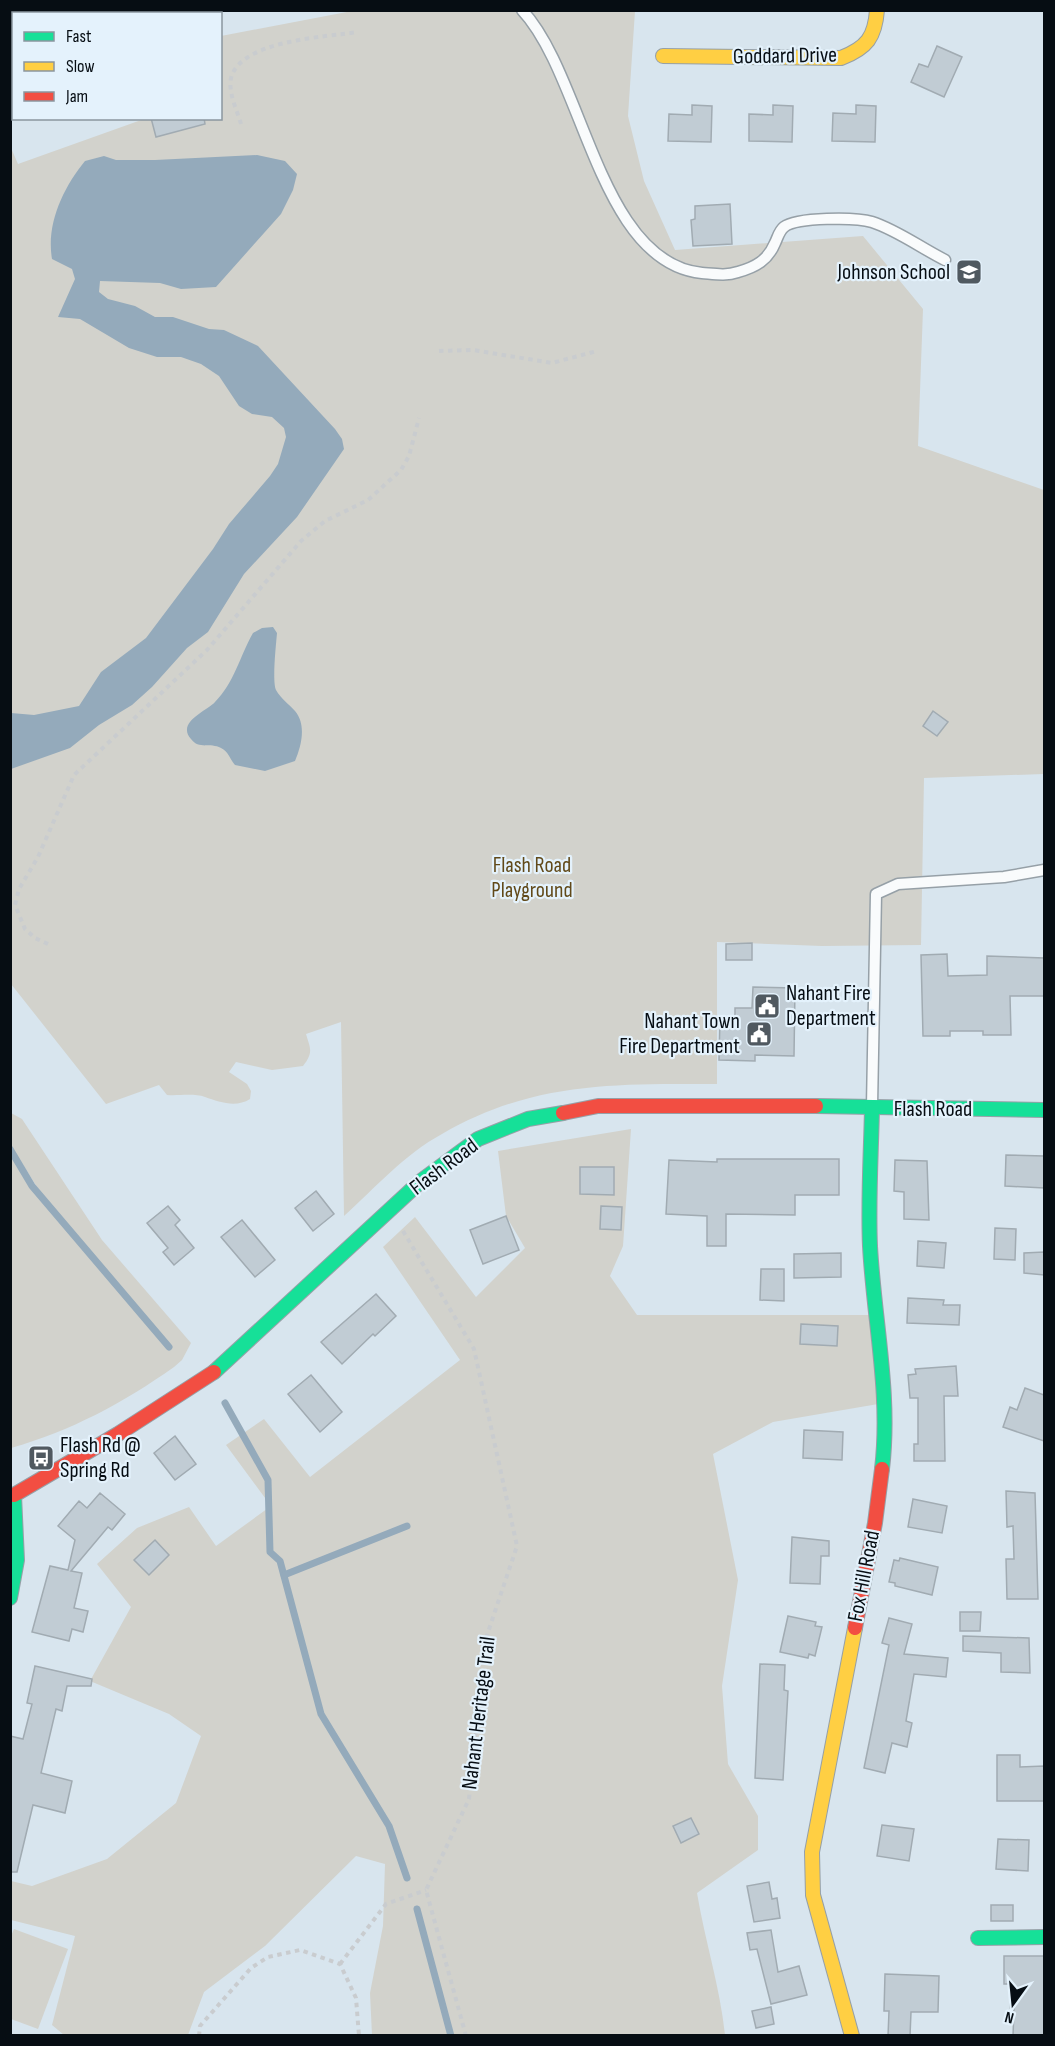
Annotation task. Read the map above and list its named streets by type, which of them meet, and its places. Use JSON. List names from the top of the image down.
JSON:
{
  "streets": {
    "street": ["Goddard Drive", "Flash Road", "Fox Hill Road"],
    "path": ["Nahant Heritage Trail"]
  },
  "crossings": [
    ["Flash Road", "Fox Hill Road"]
  ],
  "parks": ["Flash Road Playground"],
  "places": {
    "school or university": ["Johnson School"],
    "public building": ["Nahant Fire Department", "Nahant Town Fire Department"],
    "bus stop": ["Flash Rd @ Spring Rd"]
  },
  "legend": ["Fast", "Slow", "Jam"],
  "north": "bottom"
}
